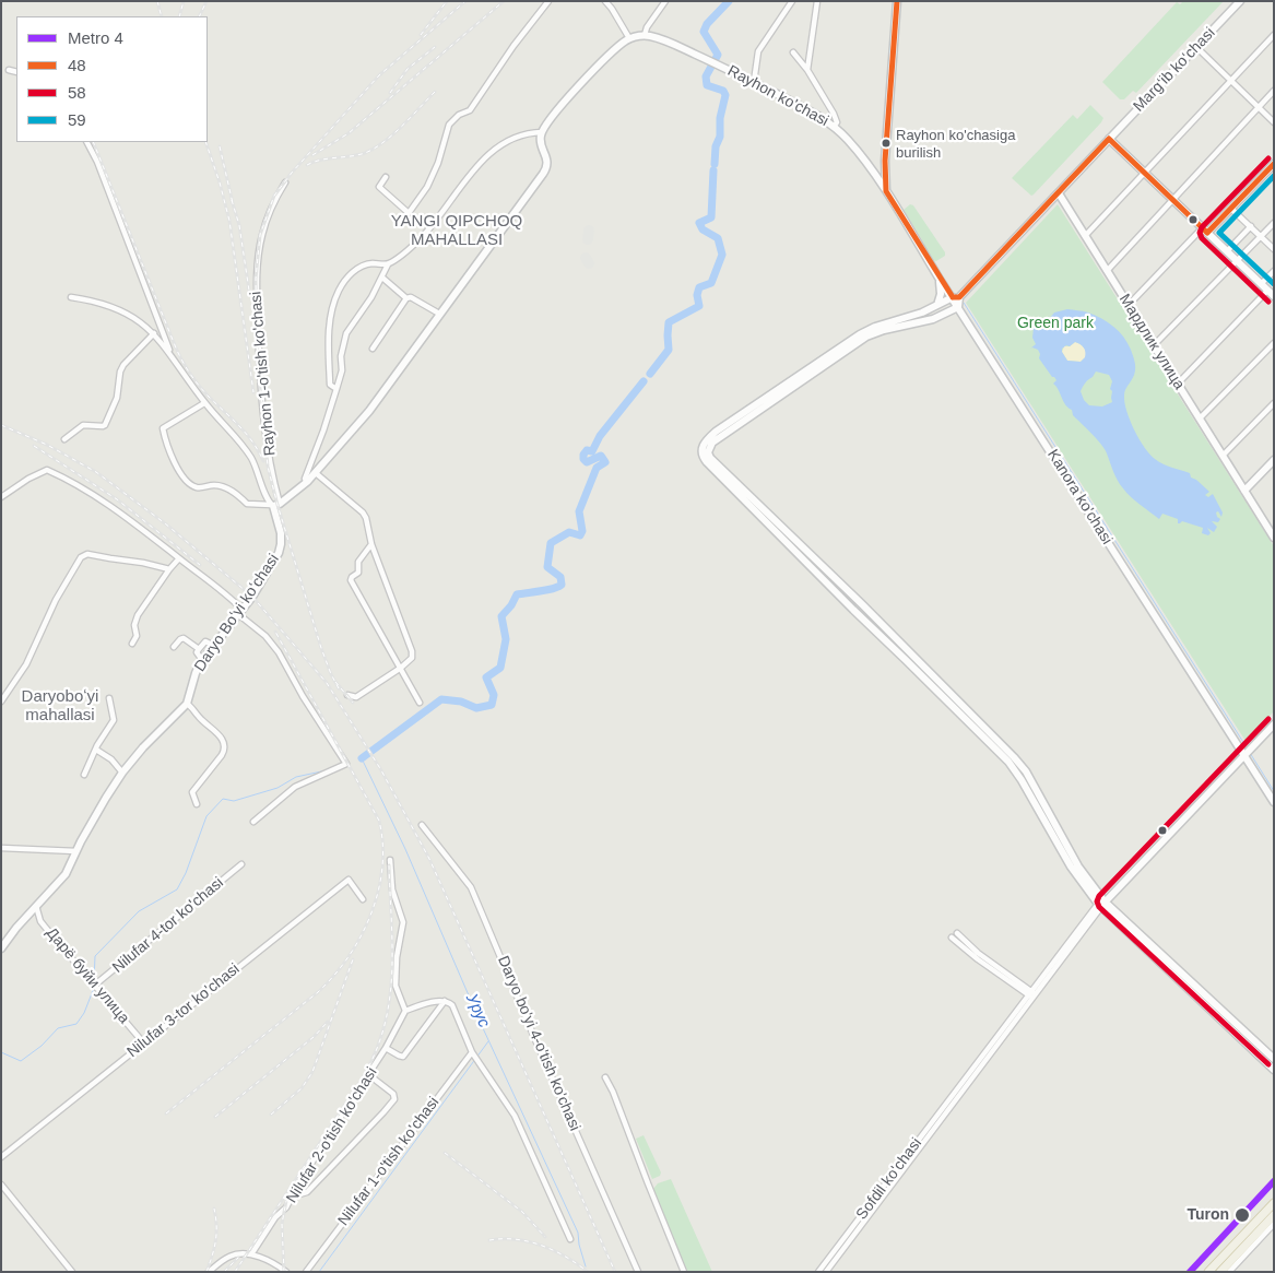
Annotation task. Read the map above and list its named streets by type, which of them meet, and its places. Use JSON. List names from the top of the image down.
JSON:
{
  "streets": {
    "street": [
      "Marg‘ib ko‘chasi",
      "Rayhon ko'chasi",
      "Мардлик улица",
      "Rayhon 1-o'tish ko'chasi",
      "Kanora ko'chasi",
      "Daryo Boʻyi koʻchasi",
      "Nilufar 4-tor ko'chasi",
      "Дарё буйи улица",
      "Nilufar 3-tor ko'chasi",
      "Daryo bo'yi 4-o'tish ko'chasi",
      "Nilufar 2-o'tish ko'chasi",
      "Nilufar 1-o'tish ko'chasi",
      "Sofdil ko'chasi"
    ]
  },
  "crossings": [
    ["Marg‘ib ko‘chasi", "Мардлик улица"],
    ["Rayhon ko'chasi", "Kanora ko'chasi"],
    ["Rayhon 1-o'tish ko'chasi", "Daryo Boʻyi koʻchasi"],
    ["Kanora ko'chasi", "Sofdil ko'chasi"],
    ["Nilufar 4-tor ko'chasi", "Дарё буйи улица"],
    ["Дарё буйи улица", "Nilufar 3-tor ko'chasi"]
  ],
  "districts": ["YANGI QIPCHOQ MAHALLASI", "Daryoboʻyi mahallasi"],
  "water": ["Урус"],
  "parks": ["Green park"],
  "places": ["Rayhon ko'chasiga burilish", "Turon"],
  "lines": [
    "transit line 48",
    "transit line 58",
    "transit line 59",
    "metro line 4"
  ],
  "legend": [
    "Metro 4",
    "48",
    "58",
    "59"
  ]
}
